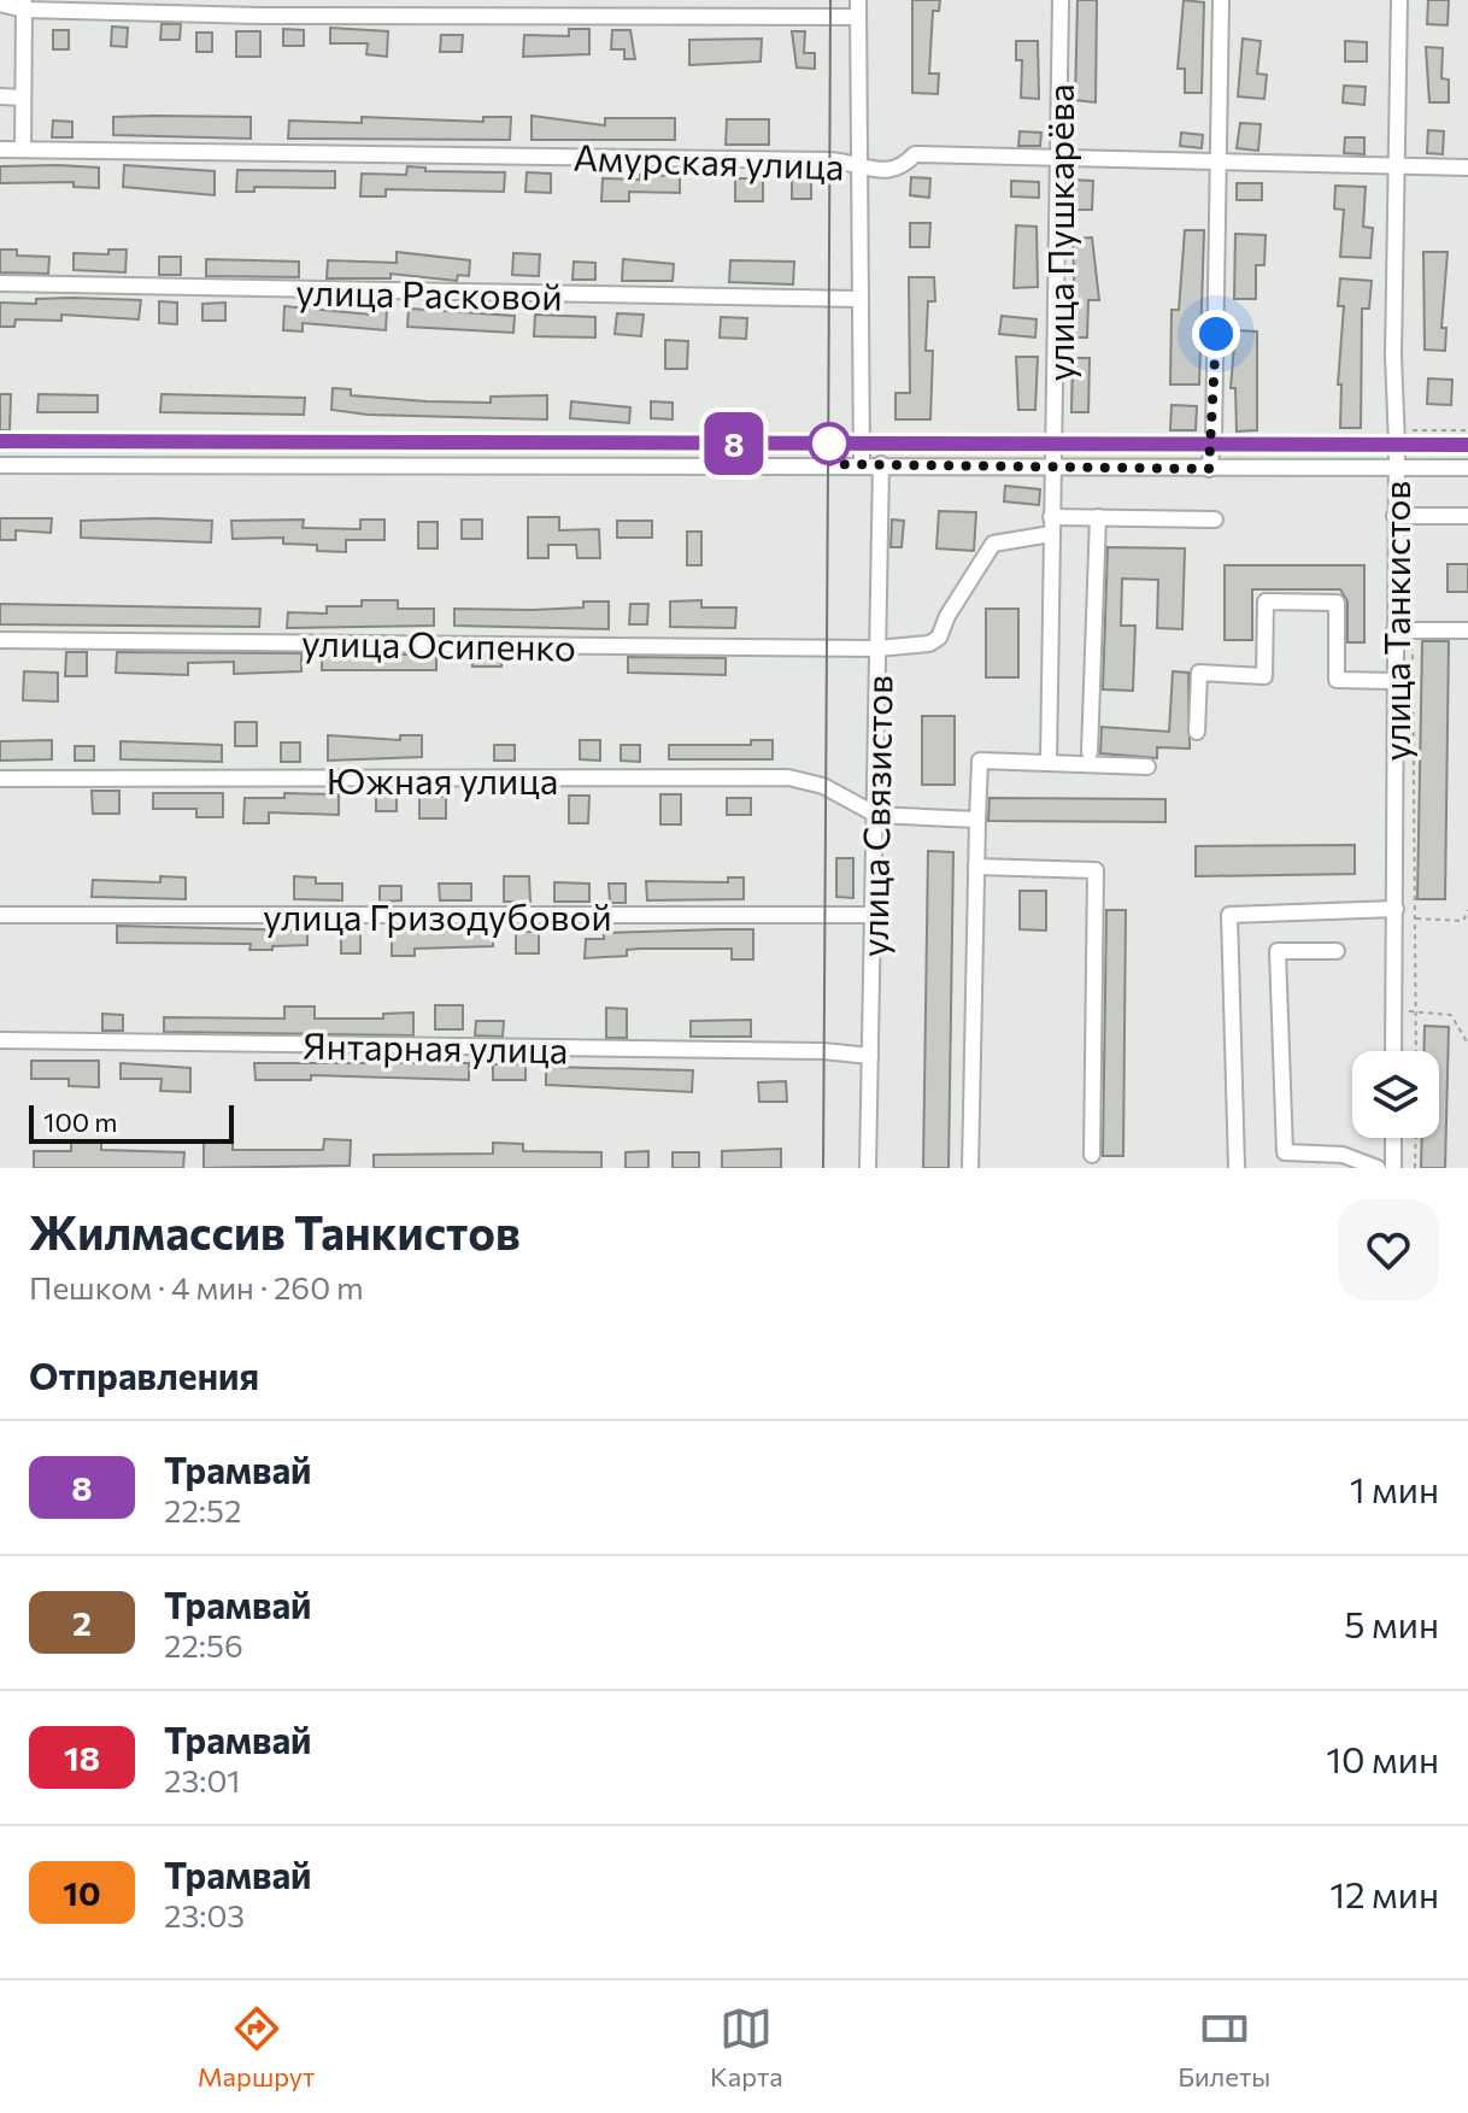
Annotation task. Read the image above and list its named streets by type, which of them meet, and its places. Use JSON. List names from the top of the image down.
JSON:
{
  "streets": {
    "street": [
      "Амурская улица",
      "улица Пушкарёва",
      "улица Расковой",
      "улица Танкистов",
      "улица Осипенко",
      "Южная улица",
      "улица Связистов",
      "улица Гризодубовой",
      "Янтарная улица"
    ]
  },
  "crossings": [
    ["Амурская улица", "улица Пушкарёва"],
    ["Амурская улица", "улица Танкистов"],
    ["улица Осипенко", "улица Связистов"],
    ["Южная улица", "улица Связистов"],
    ["улица Связистов", "улица Гризодубовой"],
    ["улица Связистов", "Янтарная улица"]
  ],
  "lines": ["tram line 8"],
  "scale_bar": "100 m",
  "page": {
    "on_map": "8",
    "scale": "100 m",
    "heading": [
      ["Жилмассив Танкистов", "Пешком · 4 мин · 260 m"],
      "Отправления"
    ],
    "list": [
      {
        "mark": "8",
        "name": "Трамвай",
        "note": "22:52",
        "value": "1 мин"
      },
      {
        "mark": "2",
        "name": "Трамвай",
        "note": "22:56",
        "value": "5 мин"
      },
      {
        "mark": "18",
        "name": "Трамвай",
        "note": "23:01",
        "value": "10 мин"
      },
      {
        "mark": "10",
        "name": "Трамвай",
        "note": "23:03",
        "value": "12 мин"
      }
    ],
    "tabs": ["Маршрут", "Карта", "Билеты"]
  }
}
